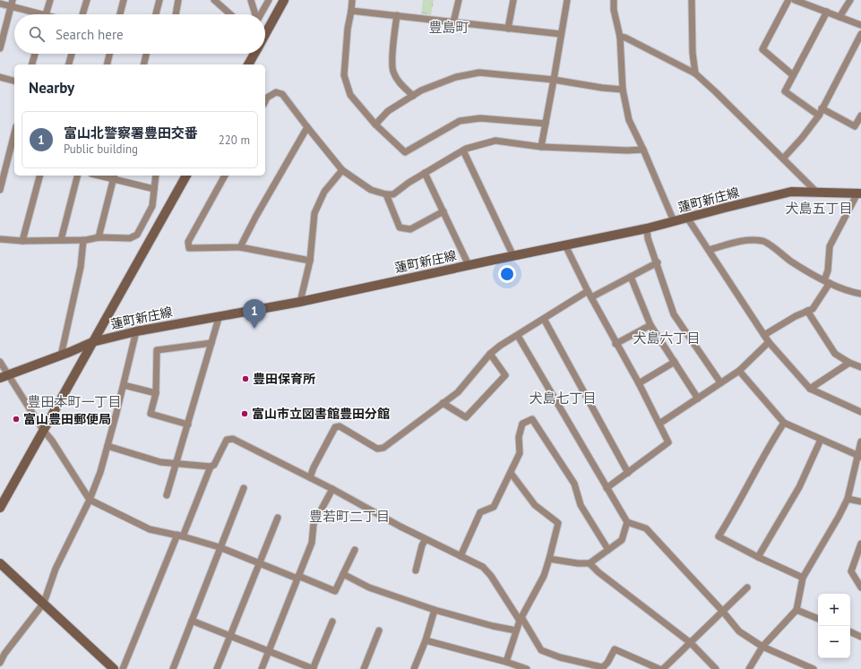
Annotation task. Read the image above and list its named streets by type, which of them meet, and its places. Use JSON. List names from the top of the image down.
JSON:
{
  "streets": {
    "main road": ["蓮町新庄線"]
  },
  "districts": [
    "豊島町",
    "犬島五丁目",
    "犬島六丁目",
    "犬島七丁目",
    "豊田本町一丁目",
    "豊若町二丁目"
  ],
  "places": ["豊田保育所", "富山市立図書館豊田分館", "富山豊田郵便局"],
  "page": {
    "search": "Search here",
    "heading": "Nearby",
    "list": [
      {
        "mark": "1",
        "name": "富山北警察署豊田交番",
        "note": "Public building",
        "value": "220 m"
      }
    ],
    "pins": "1",
    "map_buttons": ["+", "−"]
  }
}
